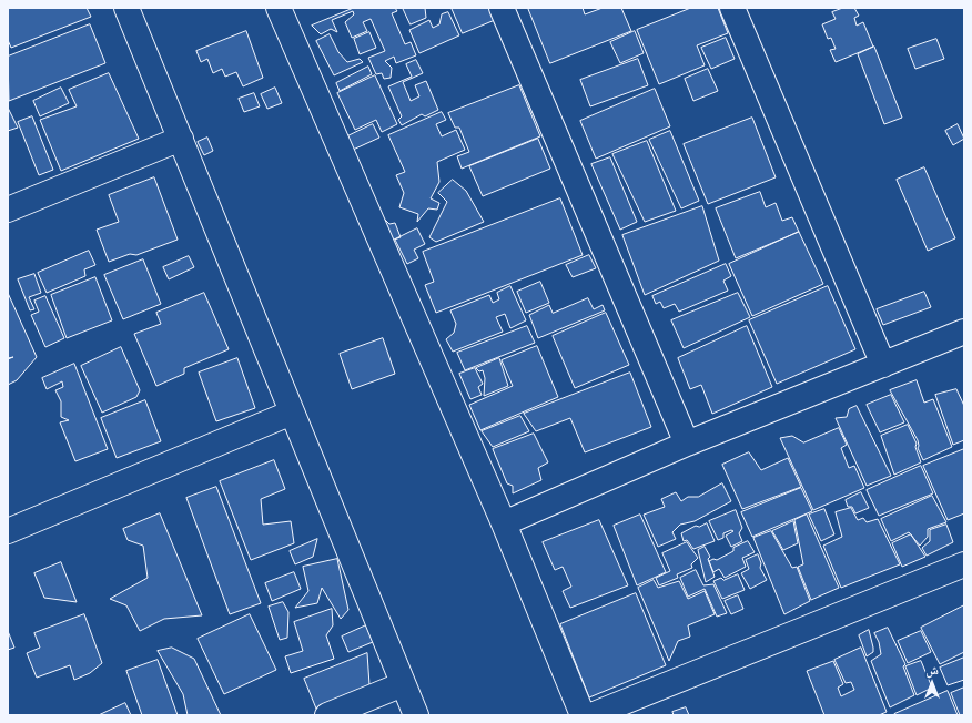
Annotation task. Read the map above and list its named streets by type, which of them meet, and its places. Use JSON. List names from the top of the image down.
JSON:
{
  "north": "top"
}
